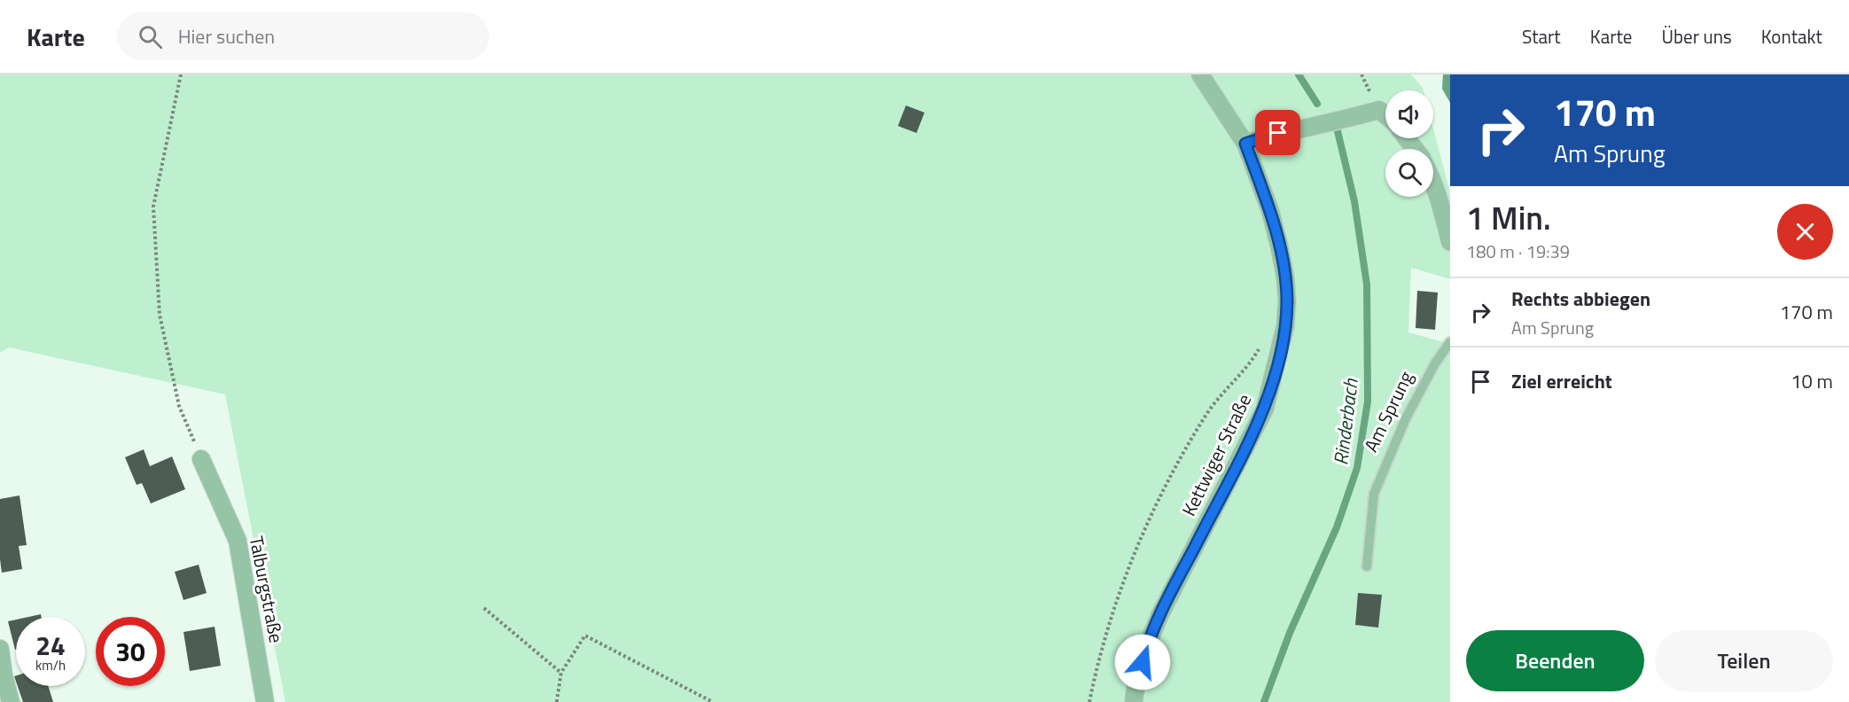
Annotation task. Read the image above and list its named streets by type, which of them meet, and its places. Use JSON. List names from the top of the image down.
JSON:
{
  "streets": {
    "street": ["Kettwiger Straße", "Talburgstraße"],
    "lane": ["Am Sprung"]
  },
  "water": ["Rinderbach"],
  "page": {
    "header": "Karte",
    "search": "Hier suchen",
    "nav": [
      "Start",
      "Karte",
      "Über uns",
      "Kontakt"
    ],
    "turn": ["170 m", "Am Sprung"],
    "heading": ["1 Min.", "180 m · 19:39"],
    "list": [
      {
        "name": "Rechts abbiegen",
        "note": "Am Sprung",
        "value": "170 m"
      },
      {
        "name": "Ziel erreicht",
        "value": "10 m"
      }
    ],
    "speed": "24 km/h",
    "limit": "30",
    "buttons": ["Beenden", "Teilen"]
  }
}
